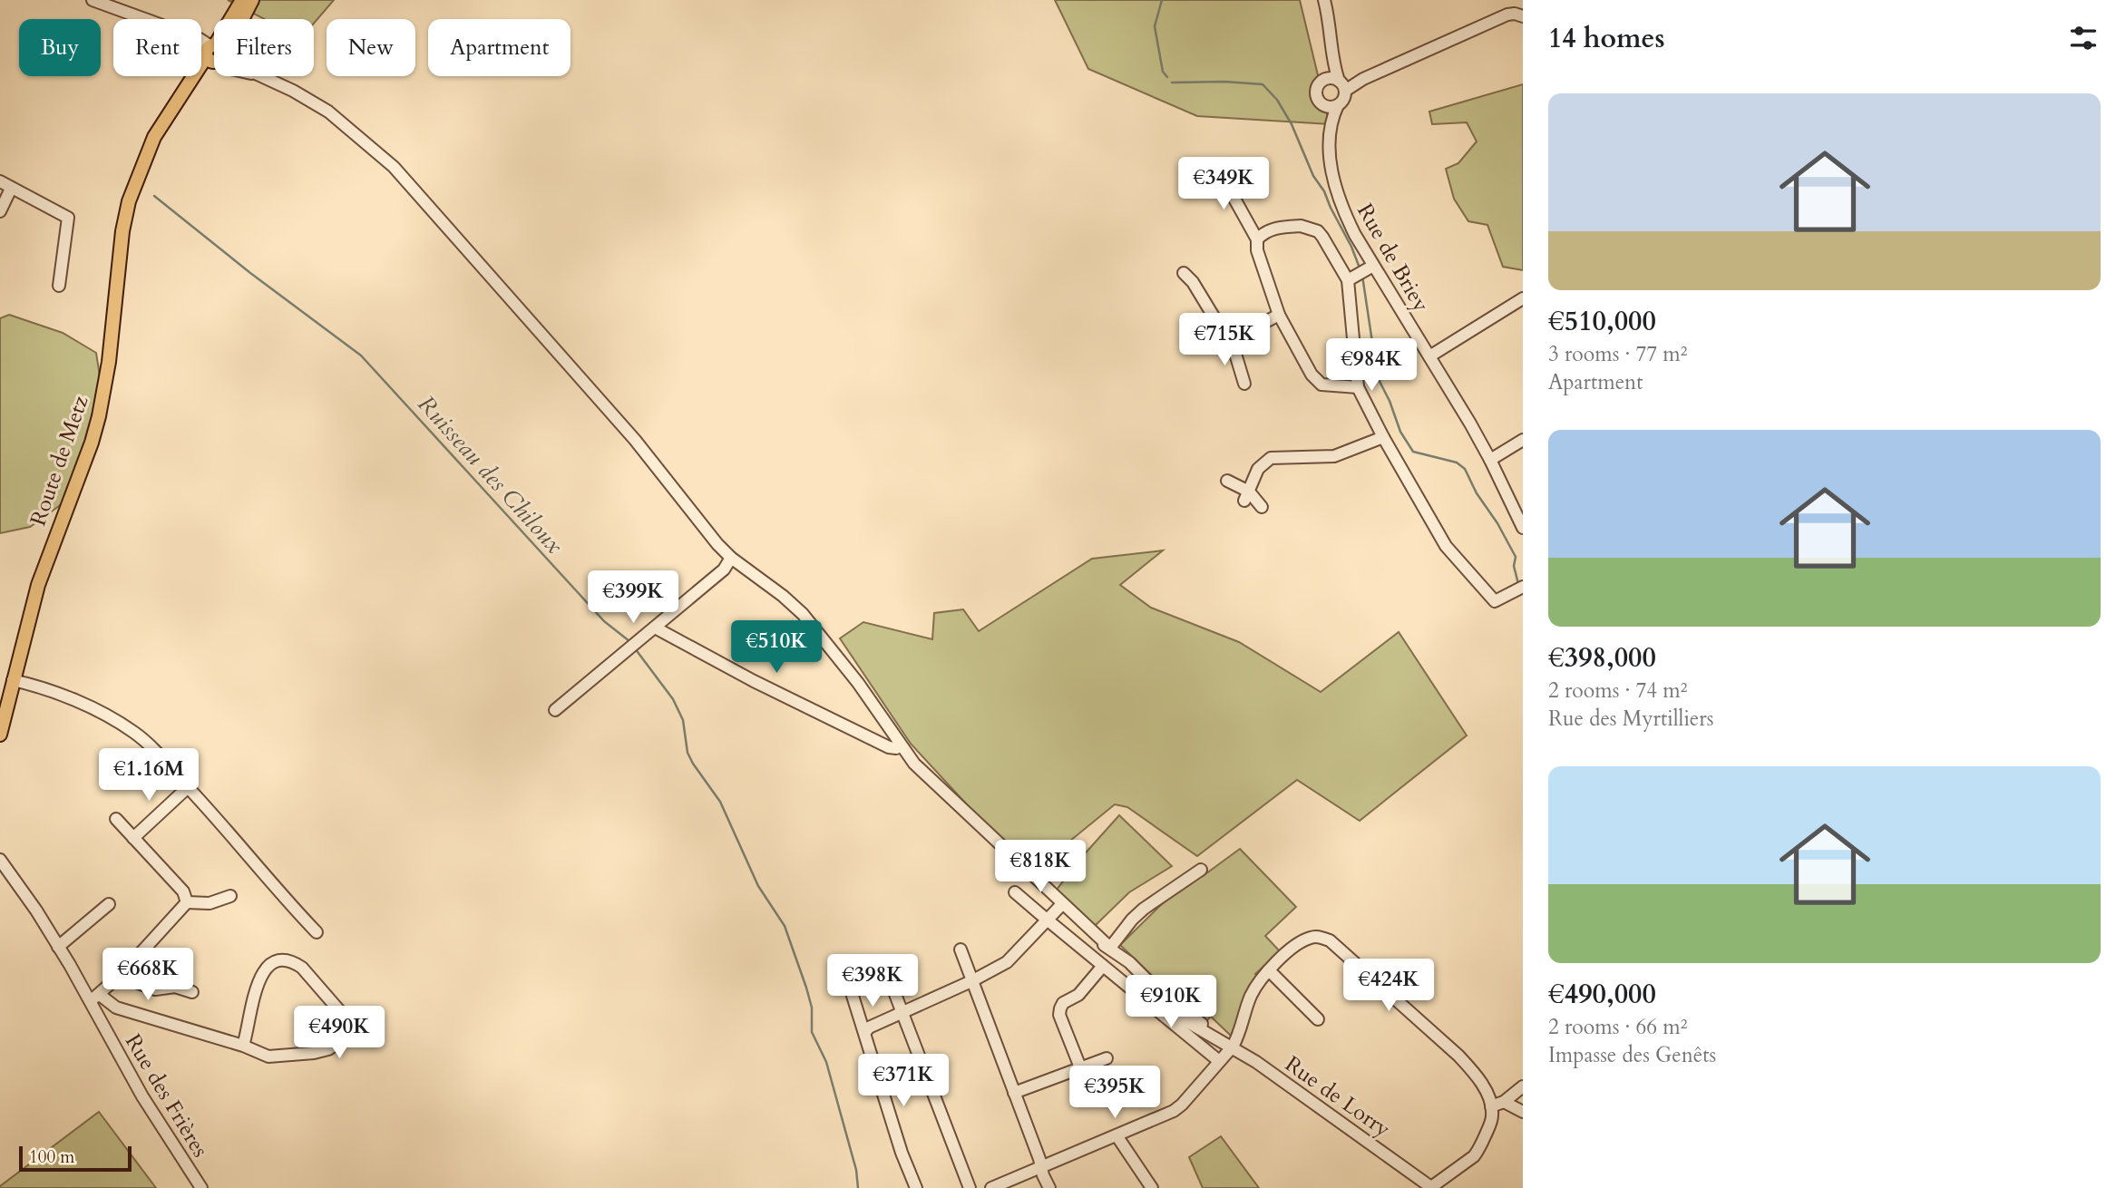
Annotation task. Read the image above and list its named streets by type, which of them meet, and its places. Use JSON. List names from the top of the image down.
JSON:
{
  "streets": {
    "main road": ["Route de Metz"],
    "street": ["Rue de Briey", "Rue des Frières", "Rue de Lorry"]
  },
  "crossings": [
    ["Route de Metz", "Rue de Lorry"]
  ],
  "water": ["Ruisseau des Chiloux"],
  "scale_bar": "100 m",
  "page": {
    "heading": "14 homes",
    "chip": [
      "Buy",
      "Rent",
      "Filters",
      "New",
      "Apartment"
    ],
    "list": [
      {
        "name": "€510,000",
        "note": "3 rooms · 77 m² · Apartment"
      },
      {
        "name": "€398,000",
        "note": "2 rooms · 74 m² · Rue des Myrtilliers"
      },
      {
        "name": "€490,000",
        "note": "2 rooms · 66 m² · Impasse des Genêts"
      }
    ],
    "price": [
      "€349K",
      "€715K",
      "€984K",
      "€399K",
      "€510K",
      "€1.16M",
      "€818K",
      "€668K",
      "€398K",
      "€424K",
      "€910K",
      "€490K",
      "€371K",
      "€395K"
    ],
    "scale": "100 m"
  }
}
